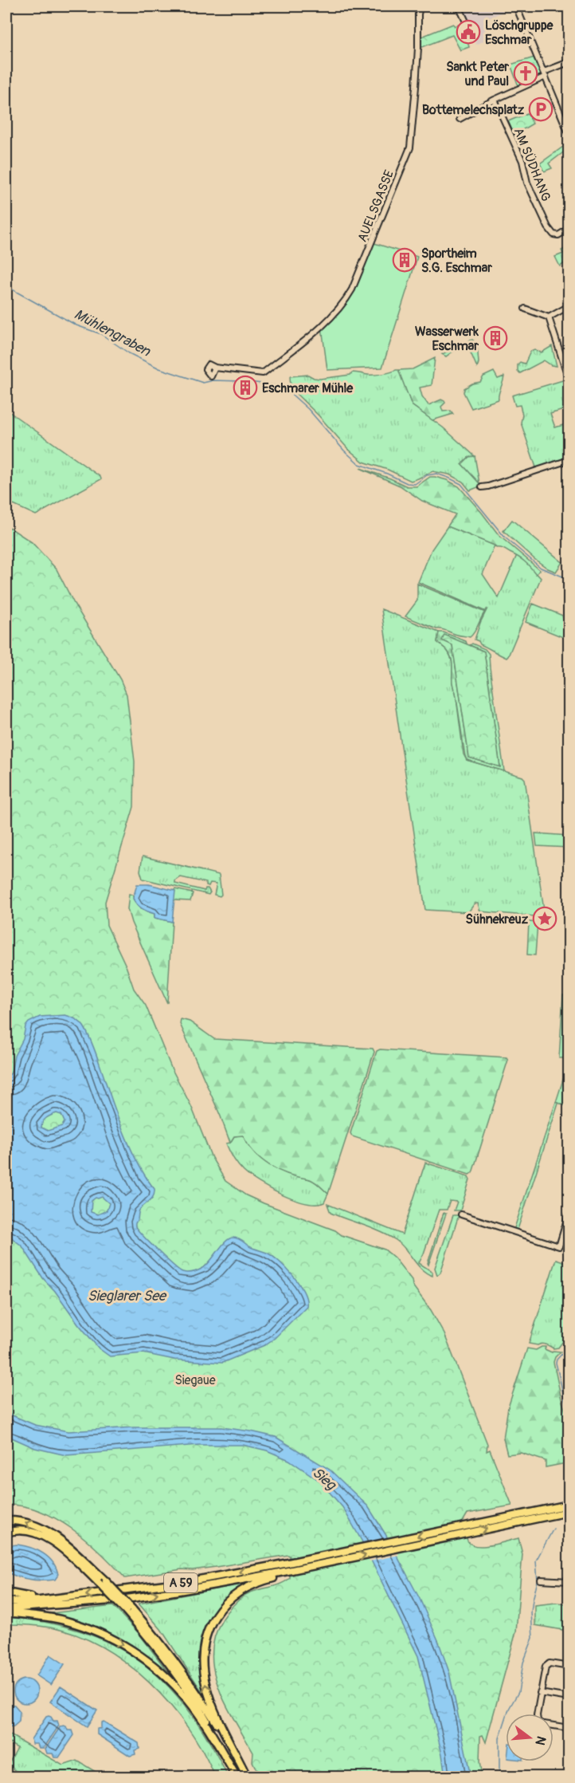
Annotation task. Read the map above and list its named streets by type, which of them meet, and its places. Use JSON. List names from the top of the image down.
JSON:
{
  "streets": {
    "highway": ["A 59"],
    "street": ["AM SÜDHANG", "AUELSGASSE"]
  },
  "water": ["Mühlengraben", "Sieglarer See", "Sieg"],
  "parks": ["Siegaue"],
  "places": {
    "public building": ["Löschgruppe Eschmar"],
    "church": ["Sankt Peter und Paul"],
    "parking": ["Bottemelechsplatz"],
    "building": ["Sportheim S.G. Eschmar", "Wasserwerk Eschmar", "Eschmarer Mühle"],
    "place": ["Sühnekreuz"]
  },
  "north": "right"
}
